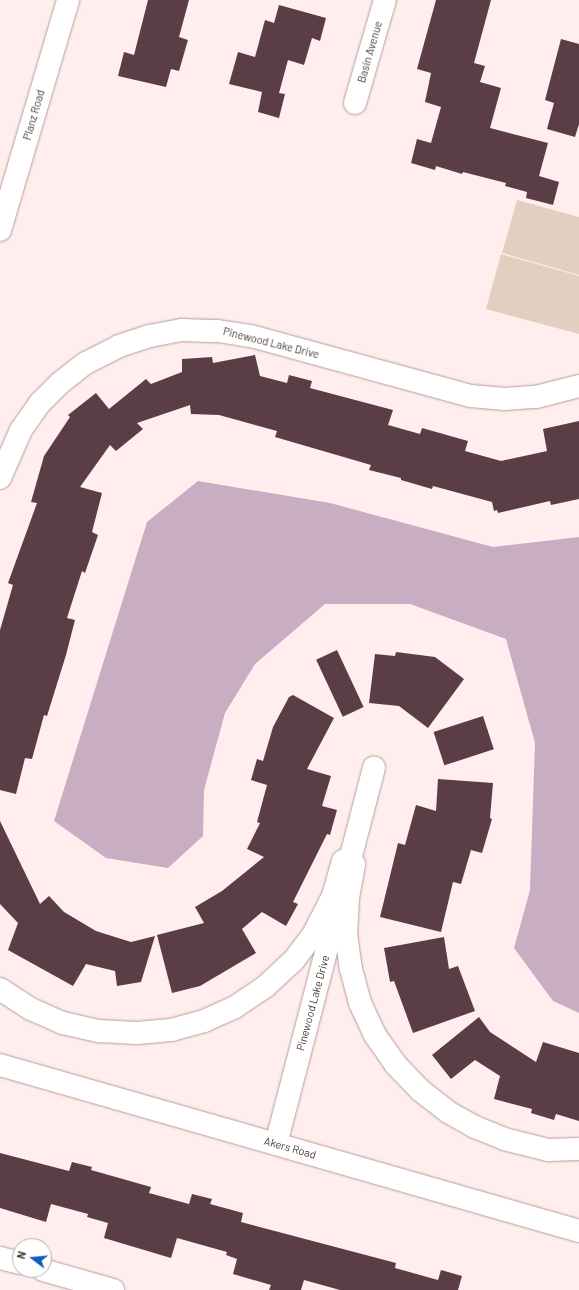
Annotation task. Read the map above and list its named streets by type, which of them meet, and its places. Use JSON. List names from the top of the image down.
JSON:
{
  "streets": {
    "street": [
      "Basin Avenue",
      "Planz Road",
      "Pinewood Lake Drive",
      "Akers Road"
    ]
  },
  "crossings": [
    ["Pinewood Lake Drive", "Akers Road"]
  ],
  "north": "left"
}
